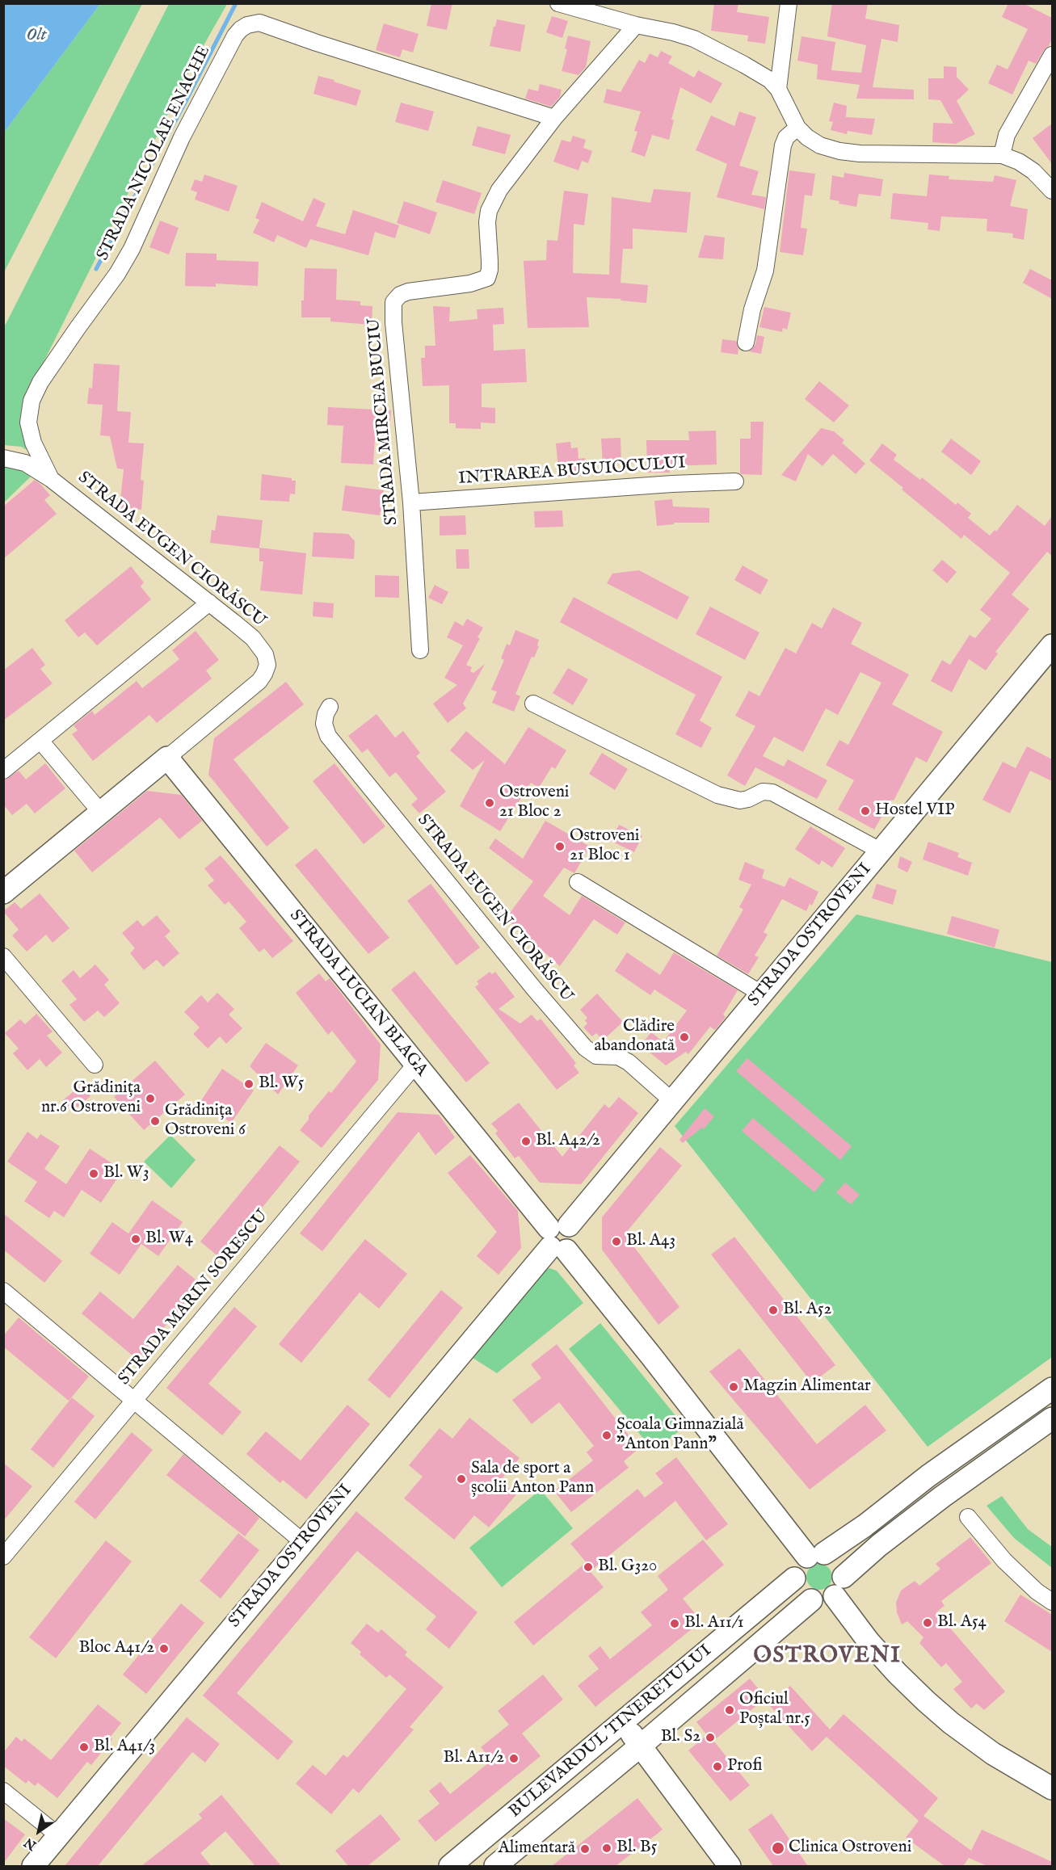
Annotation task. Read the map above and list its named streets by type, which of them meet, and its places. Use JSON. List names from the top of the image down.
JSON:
{
  "streets": {
    "street": [
      "STRADA NICOLAE ENACHE",
      "STRADA MIRCEA BUCIU",
      "INTRAREA BUSUIOCULUI",
      "STRADA EUGEN CIORĂSCU",
      "STRADA OSTROVENI",
      "STRADA LUCIAN BLAGA",
      "STRADA MARIN SORESCU",
      "BULEVARDUL TINERETULUI"
    ]
  },
  "crossings": [
    ["STRADA NICOLAE ENACHE", "STRADA MIRCEA BUCIU"],
    ["STRADA NICOLAE ENACHE", "STRADA EUGEN CIORĂSCU"],
    ["STRADA MIRCEA BUCIU", "INTRAREA BUSUIOCULUI"],
    ["STRADA EUGEN CIORĂSCU", "STRADA OSTROVENI"],
    ["STRADA EUGEN CIORĂSCU", "STRADA LUCIAN BLAGA"],
    ["STRADA OSTROVENI", "STRADA LUCIAN BLAGA"],
    ["STRADA LUCIAN BLAGA", "STRADA MARIN SORESCU"],
    ["STRADA LUCIAN BLAGA", "BULEVARDUL TINERETULUI"]
  ],
  "districts": ["OSTROVENI"],
  "water": ["Olt"],
  "places": [
    "Ostroveni 21 Bloc 2",
    "Hostel VIP",
    "Ostroveni 21 Bloc 1",
    "Clădire abandonată",
    "Bl. W5",
    "Grădinița nr.6 Ostroveni",
    "Grădinița Ostroveni 6",
    "Bl. A42/2",
    "Bl. W3",
    "Bl. W4",
    "Bl. A43",
    "Bl. A52",
    "Magzin Alimentar",
    "Școala Gimnazială \"Anton Pann\"",
    "Sala de sport a școlii Anton Pann",
    "Bl. G320",
    "Bl. A54",
    "Bl. A11/1",
    "Bloc A41/2",
    "Oficiul Poștal nr.5",
    "Bl. S2",
    "Bl. A41/3",
    "Bl. A11/2",
    "Profi",
    "Bl. B5",
    "Clinica Ostroveni",
    "Alimentară"
  ],
  "north": "bottom left"
}
